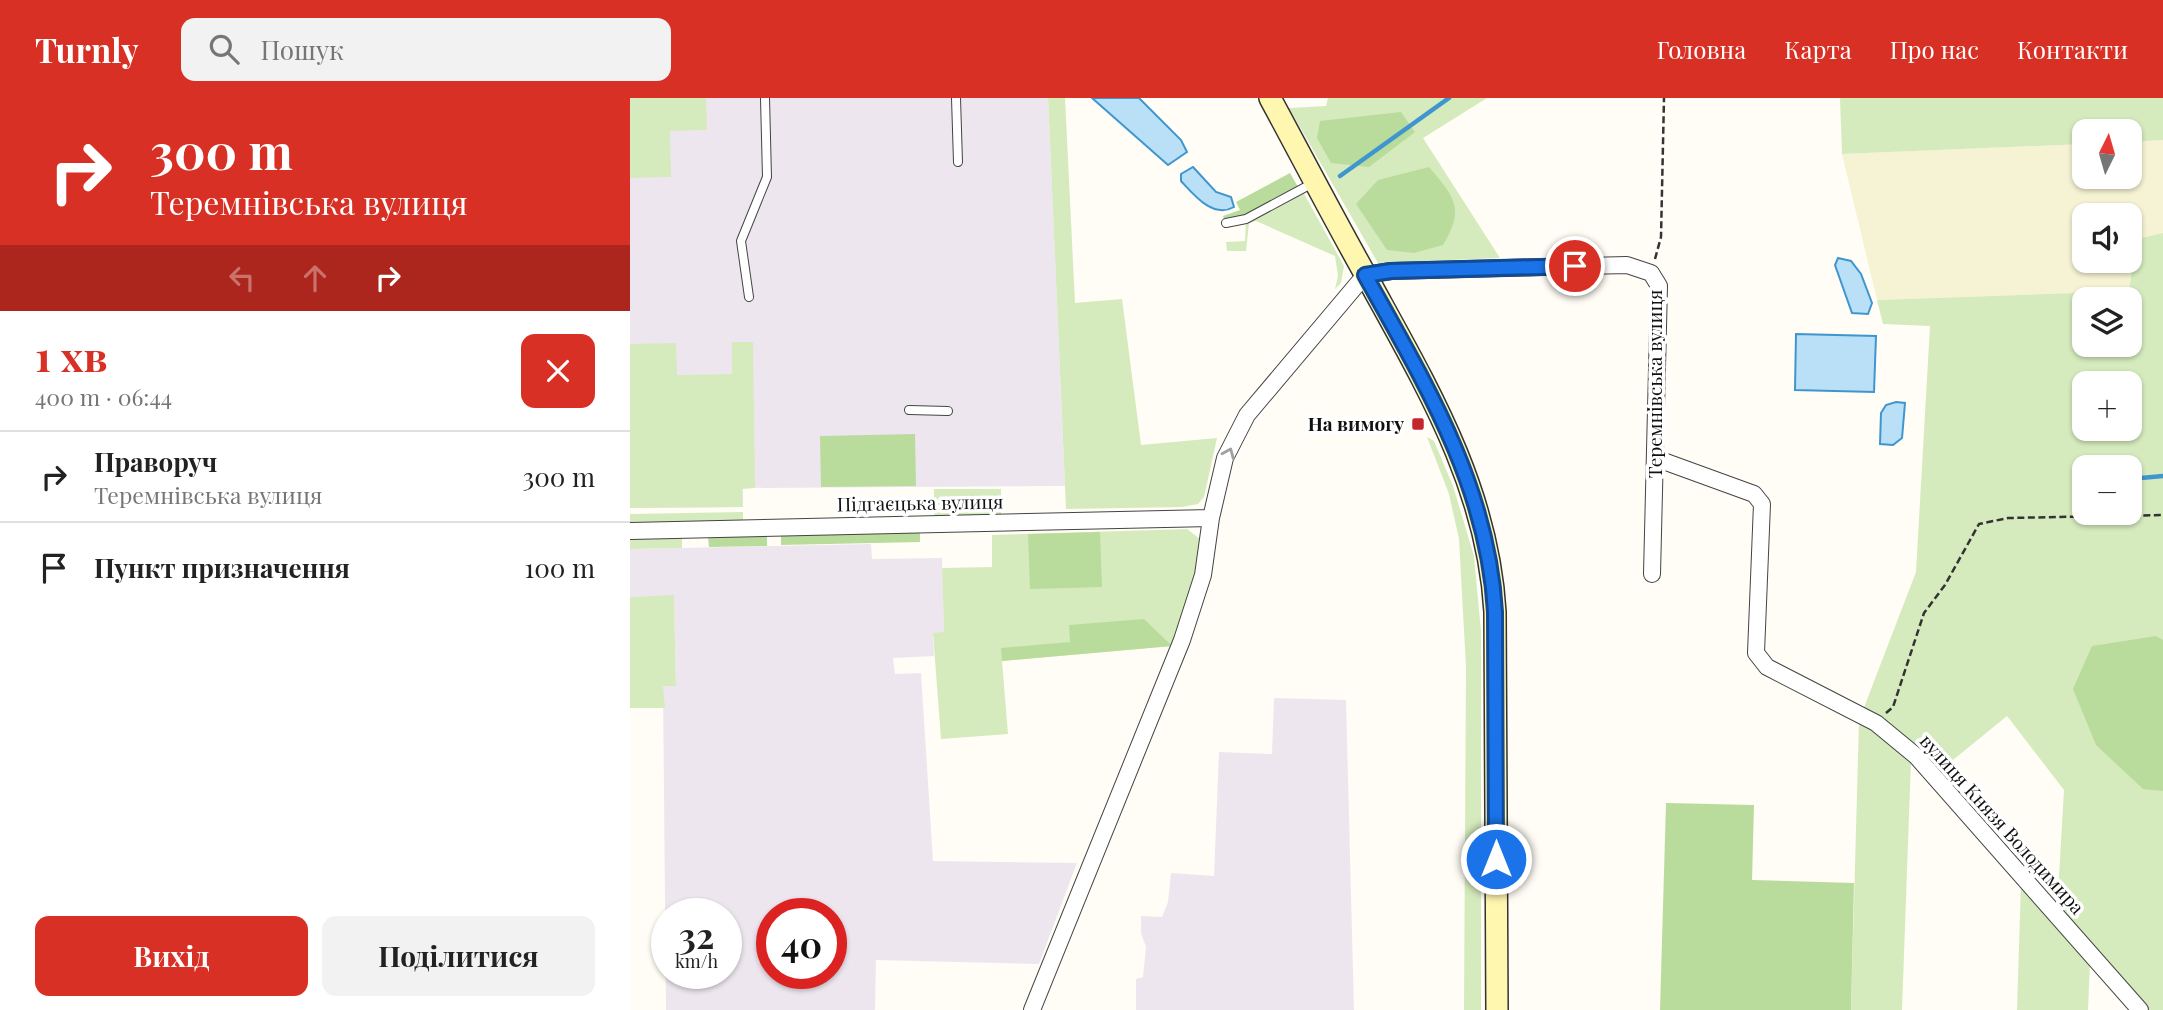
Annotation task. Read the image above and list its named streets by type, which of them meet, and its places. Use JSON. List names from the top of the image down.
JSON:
{
  "streets": {
    "street": ["Теремнівська вулиця", "Підгаєцька вулиця", "вулиця Князя Володимира"]
  },
  "crossings": [
    ["Теремнівська вулиця", "вулиця Князя Володимира"]
  ],
  "places": {
    "transit": ["На вимогу"]
  },
  "north": "top",
  "page": {
    "header": "Turnly",
    "search": "Пошук",
    "nav": [
      "Головна",
      "Карта",
      "Про нас",
      "Контакти"
    ],
    "turn": ["300 m", "Теремнівська вулиця"],
    "map_buttons": ["+", "−"],
    "heading": ["1 хв", "400 m · 06:44"],
    "list": [
      {
        "name": "Праворуч",
        "note": "Теремнівська вулиця",
        "value": "300 m"
      },
      {
        "name": "Пункт призначення",
        "value": "100 m"
      }
    ],
    "speed": "32 km/h",
    "limit": "40",
    "buttons": ["Вихід", "Поділитися"]
  }
}
